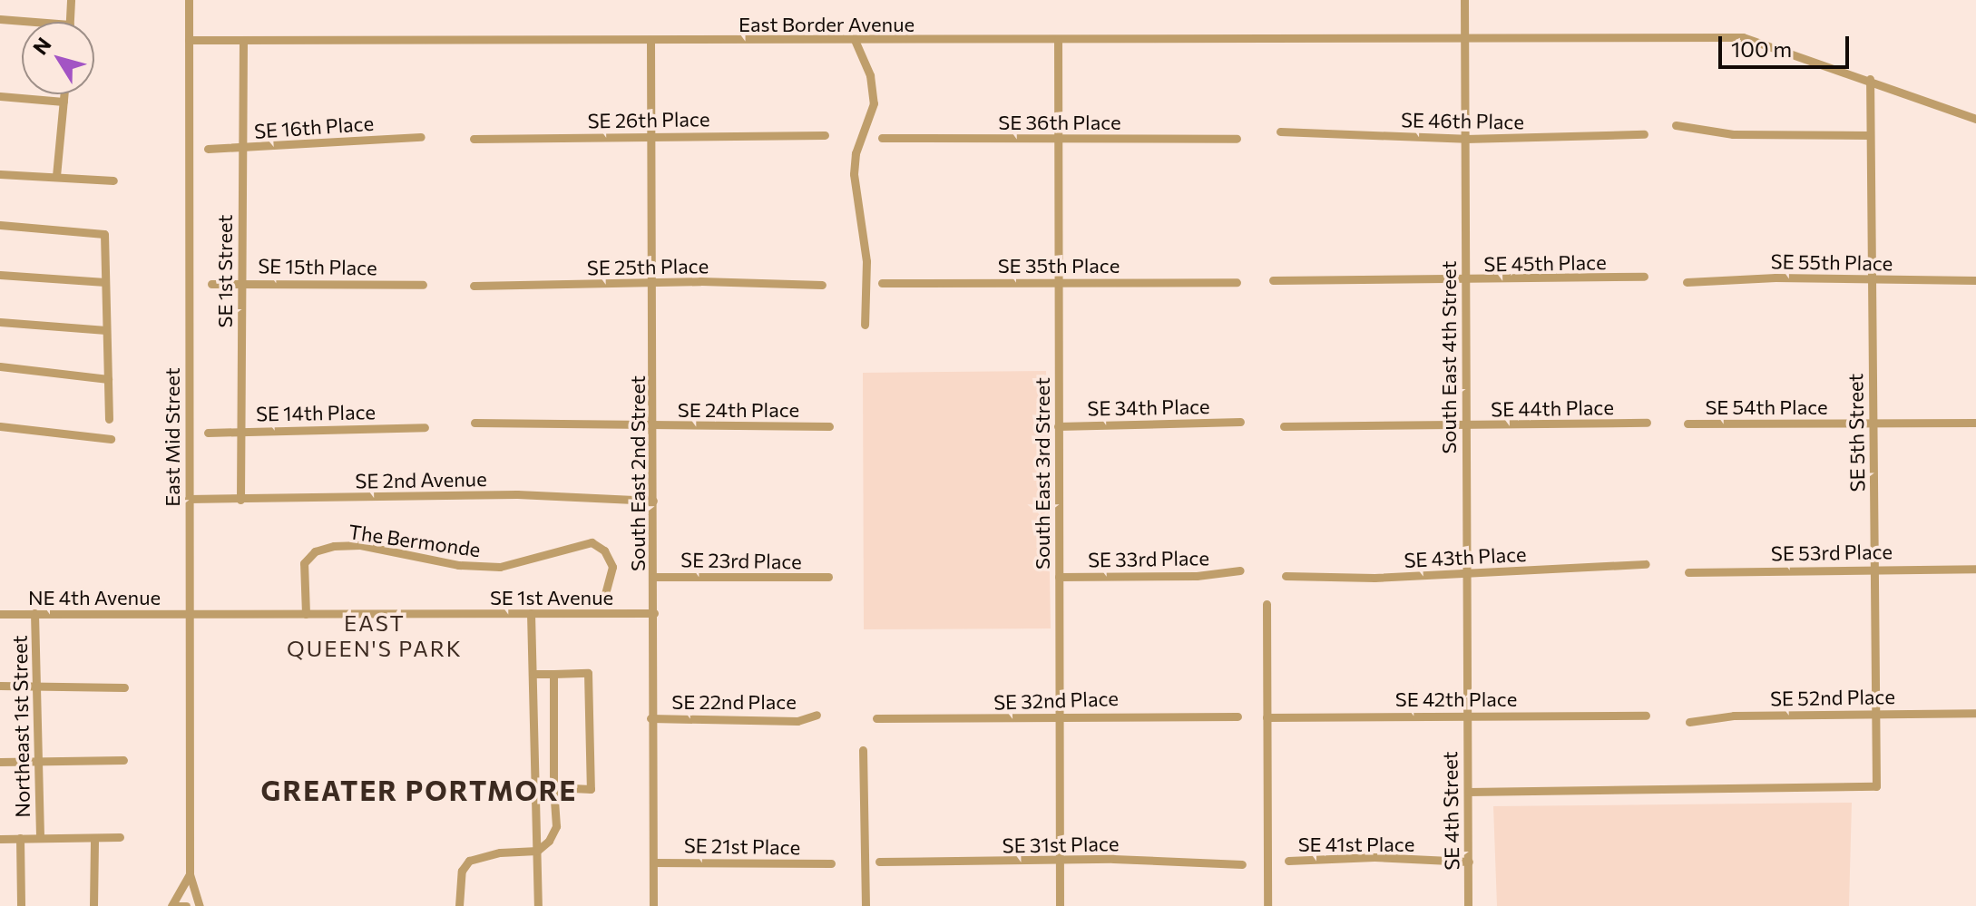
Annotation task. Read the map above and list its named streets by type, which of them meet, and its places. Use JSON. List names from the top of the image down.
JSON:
{
  "streets": {
    "street": [
      "East Border Avenue",
      "SE 26th Place",
      "SE 46th Place",
      "SE 36th Place",
      "SE 16th Place",
      "SE 55th Place",
      "SE 45th Place",
      "SE 35th Place",
      "SE 15th Place",
      "SE 25th Place",
      "SE 1st Street",
      "South East 4th Street",
      "SE 34th Place",
      "SE 54th Place",
      "SE 44th Place",
      "SE 24th Place",
      "SE 14th Place",
      "SE 5th Street",
      "East Mid Street",
      "South East 2nd Street",
      "South East 3rd Street",
      "SE 2nd Avenue",
      "The Bermonde",
      "SE 53rd Place",
      "SE 43th Place",
      "SE 33rd Place",
      "SE 23rd Place",
      "NE 4th Avenue",
      "SE 1st Avenue",
      "SE 52nd Place",
      "SE 42th Place",
      "SE 32nd Place",
      "SE 22nd Place",
      "Northeast 1st Street",
      "SE 4th Street",
      "SE 31st Place",
      "SE 41st Place",
      "SE 21st Place"
    ]
  },
  "crossings": [
    ["East Border Avenue", "SE 1st Street"],
    ["East Border Avenue", "South East 4th Street"],
    ["East Border Avenue", "SE 5th Street"],
    ["East Border Avenue", "East Mid Street"],
    ["East Border Avenue", "South East 2nd Street"],
    ["East Border Avenue", "South East 3rd Street"],
    ["SE 26th Place", "South East 2nd Street"],
    ["SE 46th Place", "South East 4th Street"],
    ["SE 36th Place", "South East 3rd Street"],
    ["SE 16th Place", "SE 1st Street"],
    ["SE 55th Place", "SE 5th Street"],
    ["SE 45th Place", "South East 4th Street"],
    ["SE 35th Place", "South East 3rd Street"],
    ["SE 15th Place", "SE 1st Street"],
    ["SE 25th Place", "South East 2nd Street"],
    ["SE 1st Street", "SE 14th Place"],
    ["SE 1st Street", "SE 2nd Avenue"],
    ["South East 4th Street", "SE 44th Place"],
    ["South East 4th Street", "SE 43th Place"],
    ["South East 4th Street", "SE 42th Place"],
    ["South East 4th Street", "SE 4th Street"],
    ["SE 34th Place", "South East 3rd Street"],
    ["SE 54th Place", "SE 5th Street"],
    ["SE 24th Place", "South East 2nd Street"],
    ["SE 5th Street", "SE 53rd Place"],
    ["SE 5th Street", "SE 52nd Place"],
    ["SE 5th Street", "SE 4th Street"],
    ["East Mid Street", "SE 2nd Avenue"],
    ["East Mid Street", "NE 4th Avenue"],
    ["East Mid Street", "SE 1st Avenue"],
    ["South East 2nd Street", "SE 2nd Avenue"],
    ["South East 2nd Street", "SE 23rd Place"],
    ["South East 2nd Street", "SE 1st Avenue"],
    ["South East 2nd Street", "SE 22nd Place"],
    ["South East 2nd Street", "SE 21st Place"],
    ["South East 3rd Street", "SE 33rd Place"],
    ["South East 3rd Street", "SE 32nd Place"],
    ["South East 3rd Street", "SE 31st Place"],
    ["The Bermonde", "SE 1st Avenue"],
    ["NE 4th Avenue", "SE 1st Avenue"],
    ["NE 4th Avenue", "Northeast 1st Street"],
    ["SE 42th Place", "SE 4th Street"],
    ["SE 4th Street", "SE 41st Place"]
  ],
  "districts": ["EAST QUEEN'S PARK", "GREATER PORTMORE"],
  "scale_bar": "100 m",
  "north": "top left"
}
